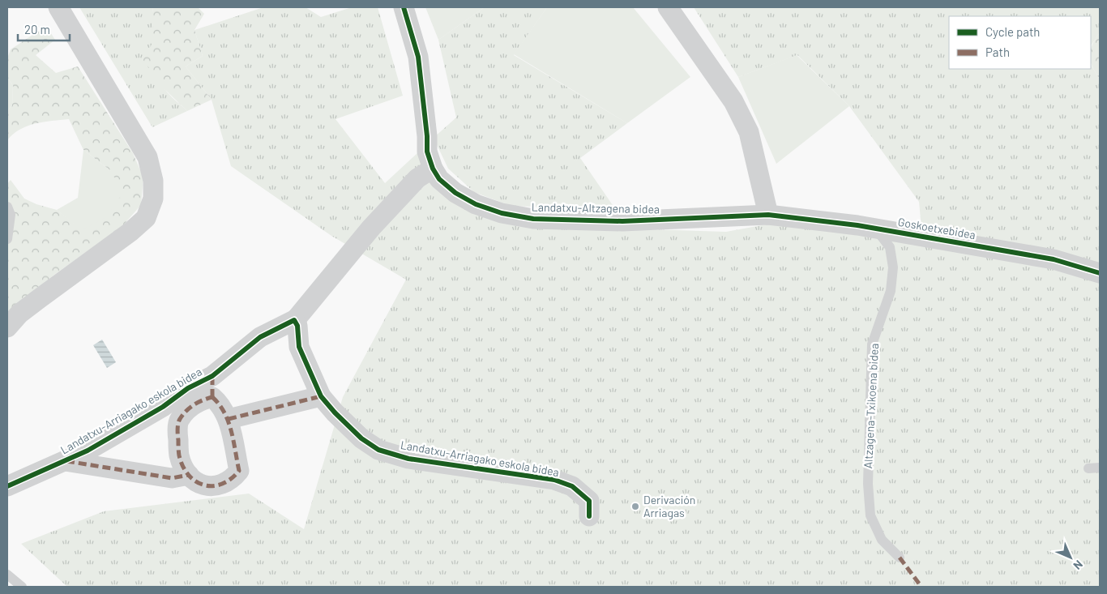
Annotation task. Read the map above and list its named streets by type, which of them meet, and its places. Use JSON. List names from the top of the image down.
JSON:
{
  "streets": {
    "street": ["Landatxu-Altzagena bidea", "Goskoetxebidea", "Landatxu-Arriagako eskola bidea"],
    "lane": ["Altzagena-Txikoena bidea"]
  },
  "crossings": [
    ["Landatxu-Altzagena bidea", "Goskoetxebidea"],
    ["Goskoetxebidea", "Altzagena-Txikoena bidea"]
  ],
  "places": ["Derivación Arriagas"],
  "legend": ["Cycle path", "Path"],
  "scale_bar": "20 m",
  "north": "bottom right"
}
